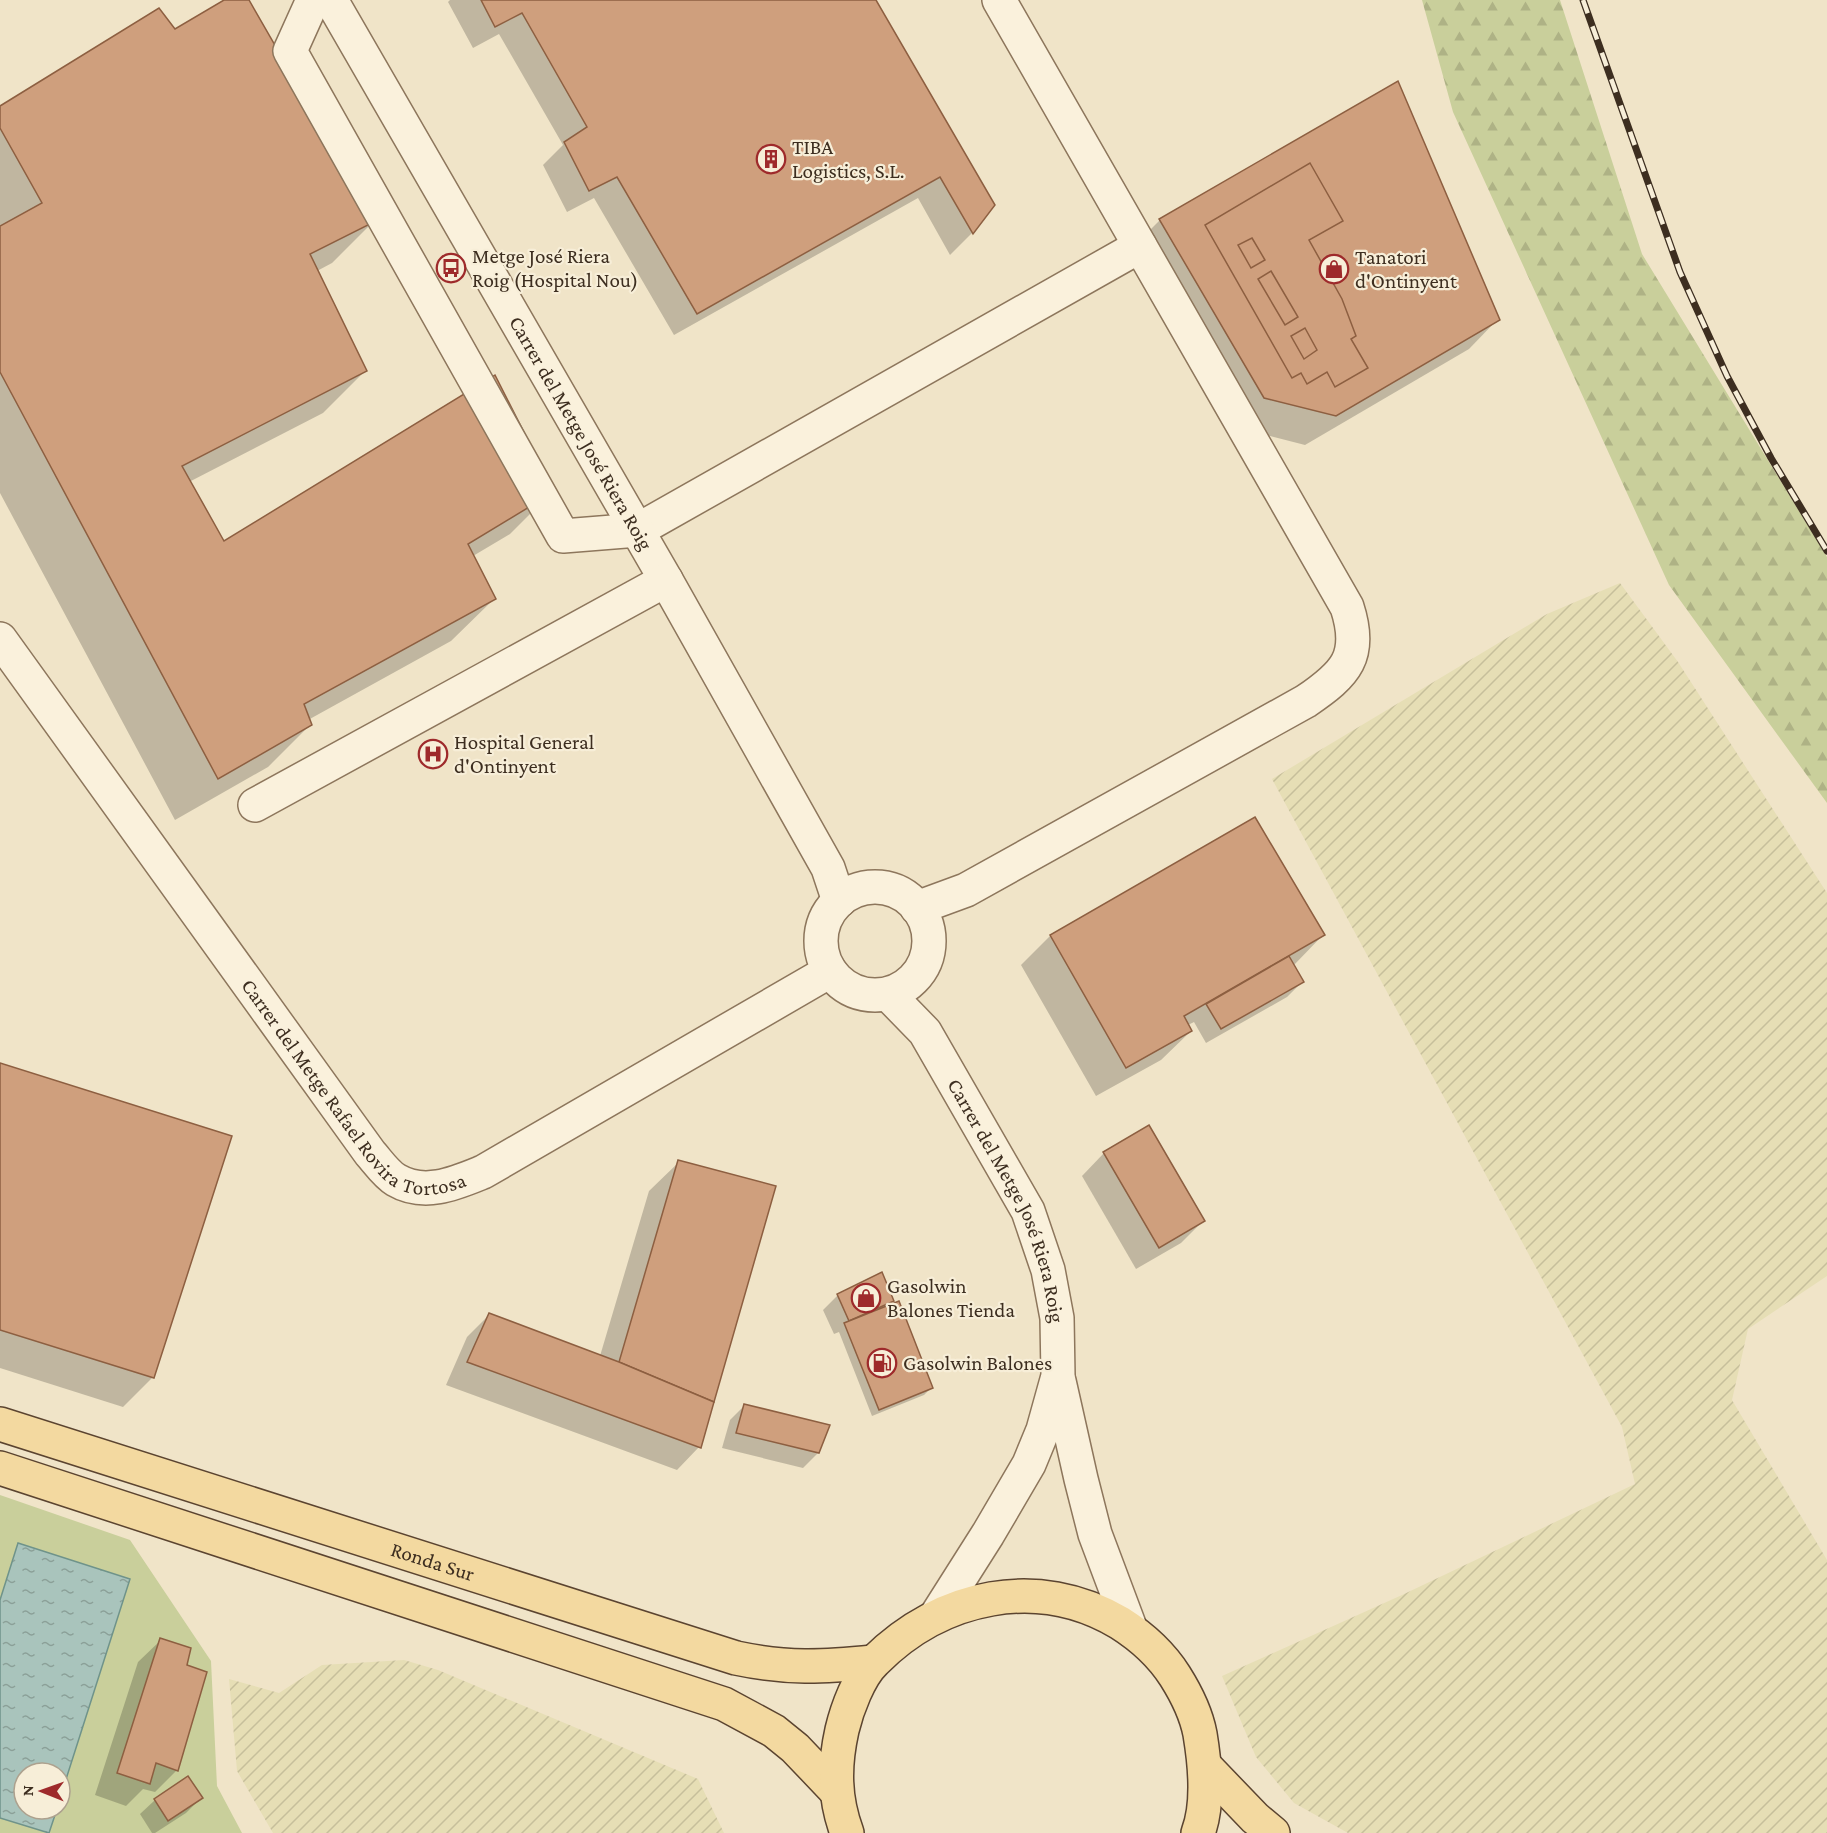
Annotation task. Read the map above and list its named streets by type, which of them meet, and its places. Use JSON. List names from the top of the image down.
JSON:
{
  "streets": {
    "main road": ["Ronda Sur"],
    "street": ["Carrer del Metge José Riera Roig", "Carrer del Metge Rafael Rovira Tortosa"]
  },
  "crossings": [
    ["Carrer del Metge José Riera Roig", "Carrer del Metge Rafael Rovira Tortosa"]
  ],
  "places": {
    "building": ["TIBA Logistics, S.L."],
    "bus stop": ["Metge José Riera Roig (Hospital Nou)"],
    "shop": ["Tanatori d'Ontinyent", "Gasolwin Balones Tienda"],
    "hospital": ["Hospital General d'Ontinyent"],
    "fuel station": ["Gasolwin Balones"]
  },
  "north": "left"
}
